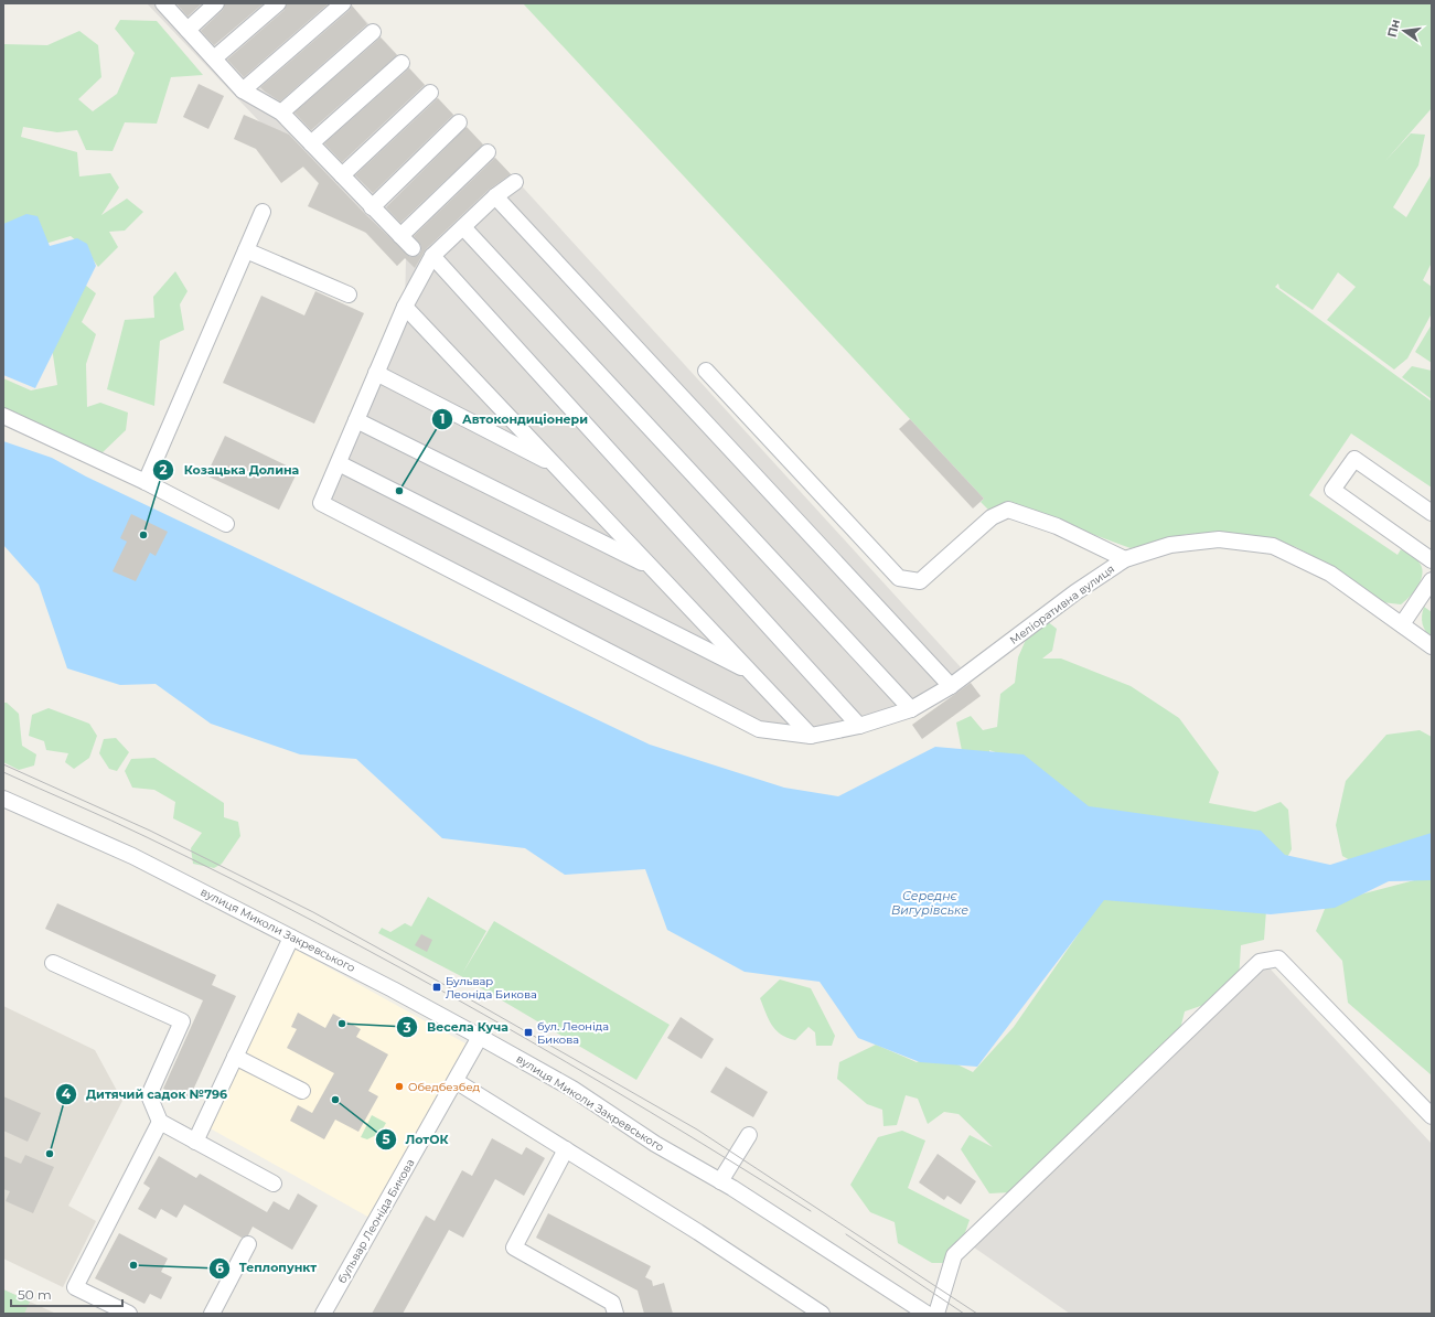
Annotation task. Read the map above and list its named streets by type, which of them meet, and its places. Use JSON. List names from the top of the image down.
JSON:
{
  "streets": {
    "street": ["Меліоративна вулиця", "вулиця Миколи Закревського", "бульвар Леоніда Бикова"]
  },
  "crossings": [
    ["вулиця Миколи Закревського", "бульвар Леоніда Бикова"]
  ],
  "water": ["Середнє Вигурівське"],
  "places": {
    "other": [
      "Автокондиціонери",
      "Козацька Долина",
      "Весела Куча",
      "Обедбезбед",
      "ЛотОК",
      "Дитячий садок №796",
      "Теплопункт"
    ],
    "transit": ["Бульвар Леоніда Бикова", "бул. Леоніда Бикова"]
  },
  "scale_bar": "50 m",
  "north": "left"
}
